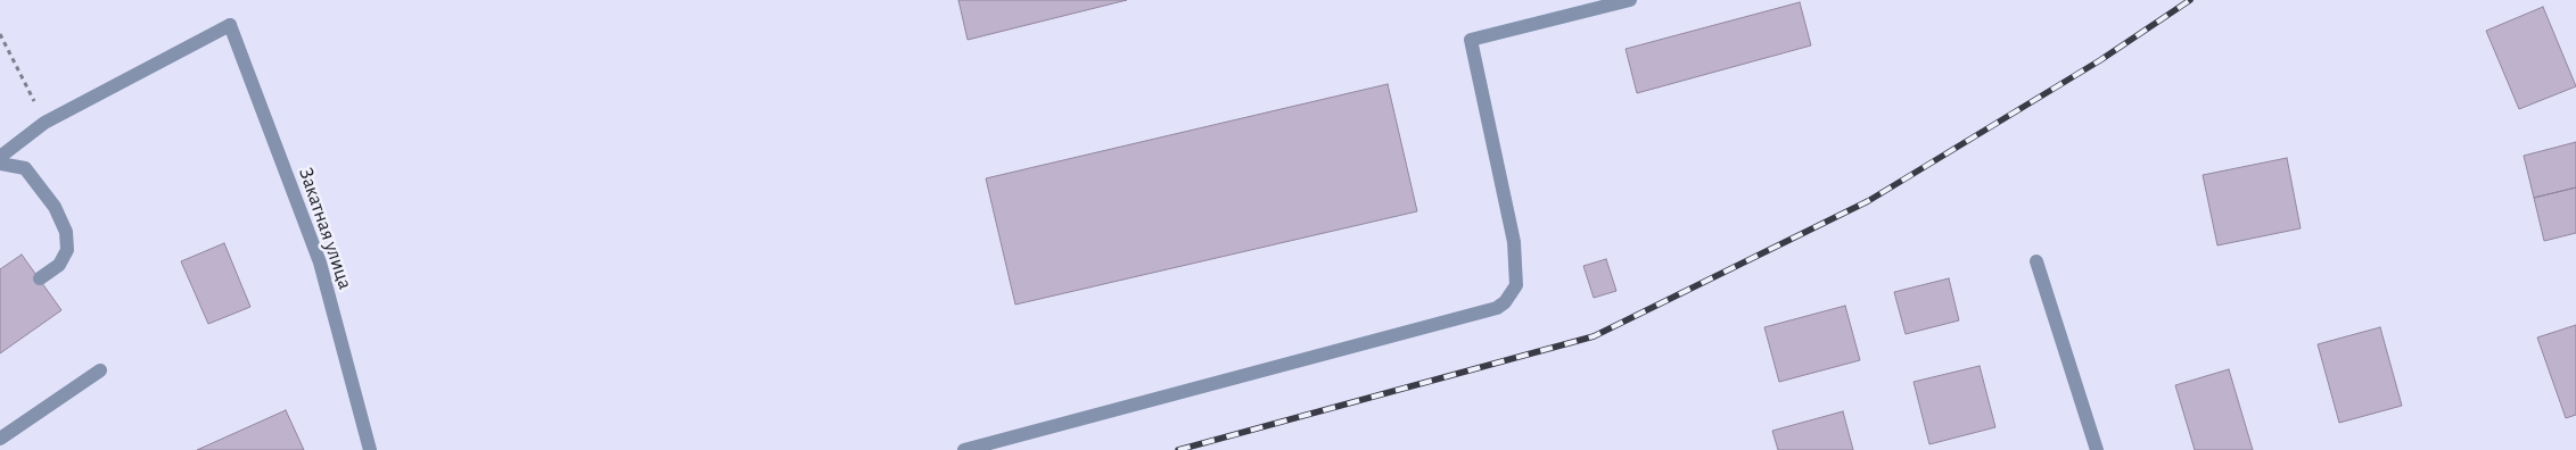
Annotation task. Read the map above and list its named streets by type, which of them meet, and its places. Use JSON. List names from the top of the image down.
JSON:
{
  "streets": {
    "street": ["Закатная улица"]
  }
}
